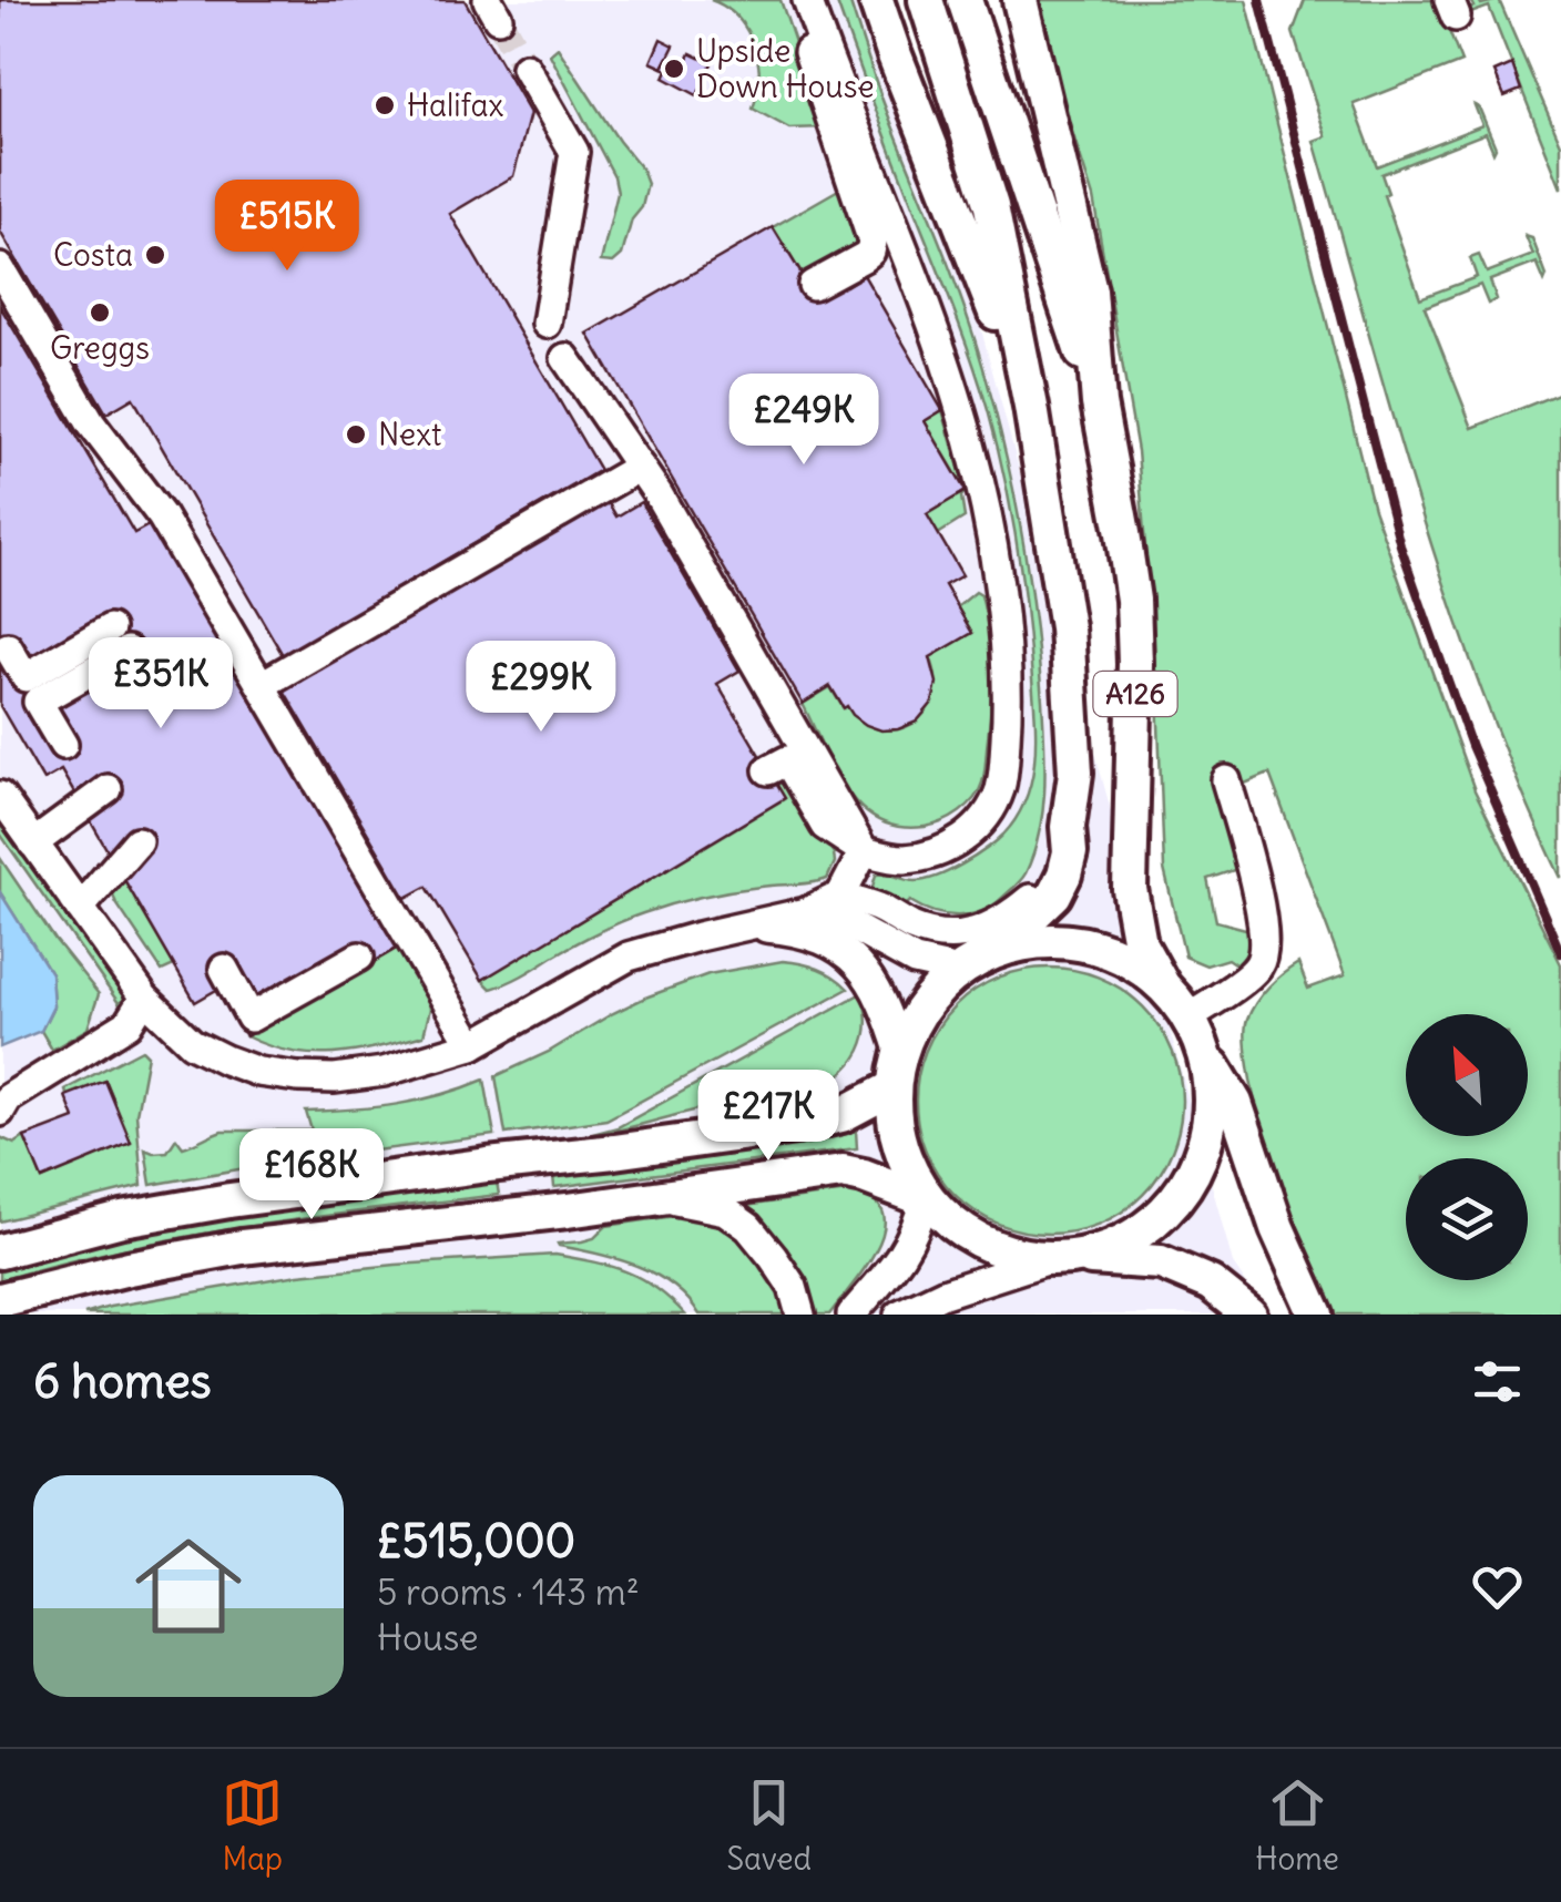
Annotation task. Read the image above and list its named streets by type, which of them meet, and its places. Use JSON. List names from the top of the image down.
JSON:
{
  "streets": {
    "main road": ["A126"]
  },
  "places": [
    "Upside Down House",
    "Halifax",
    "Costa",
    "Greggs",
    "Next"
  ],
  "north": "top left",
  "page": {
    "price": [
      "£515K",
      "£249K",
      "£351K",
      "£299K",
      "£217K",
      "£168K"
    ],
    "heading": "6 homes",
    "list": [
      {
        "name": "£515,000",
        "note": "5 rooms · 143 m² · House"
      }
    ],
    "tabs": ["Map", "Saved", "Home"]
  }
}
